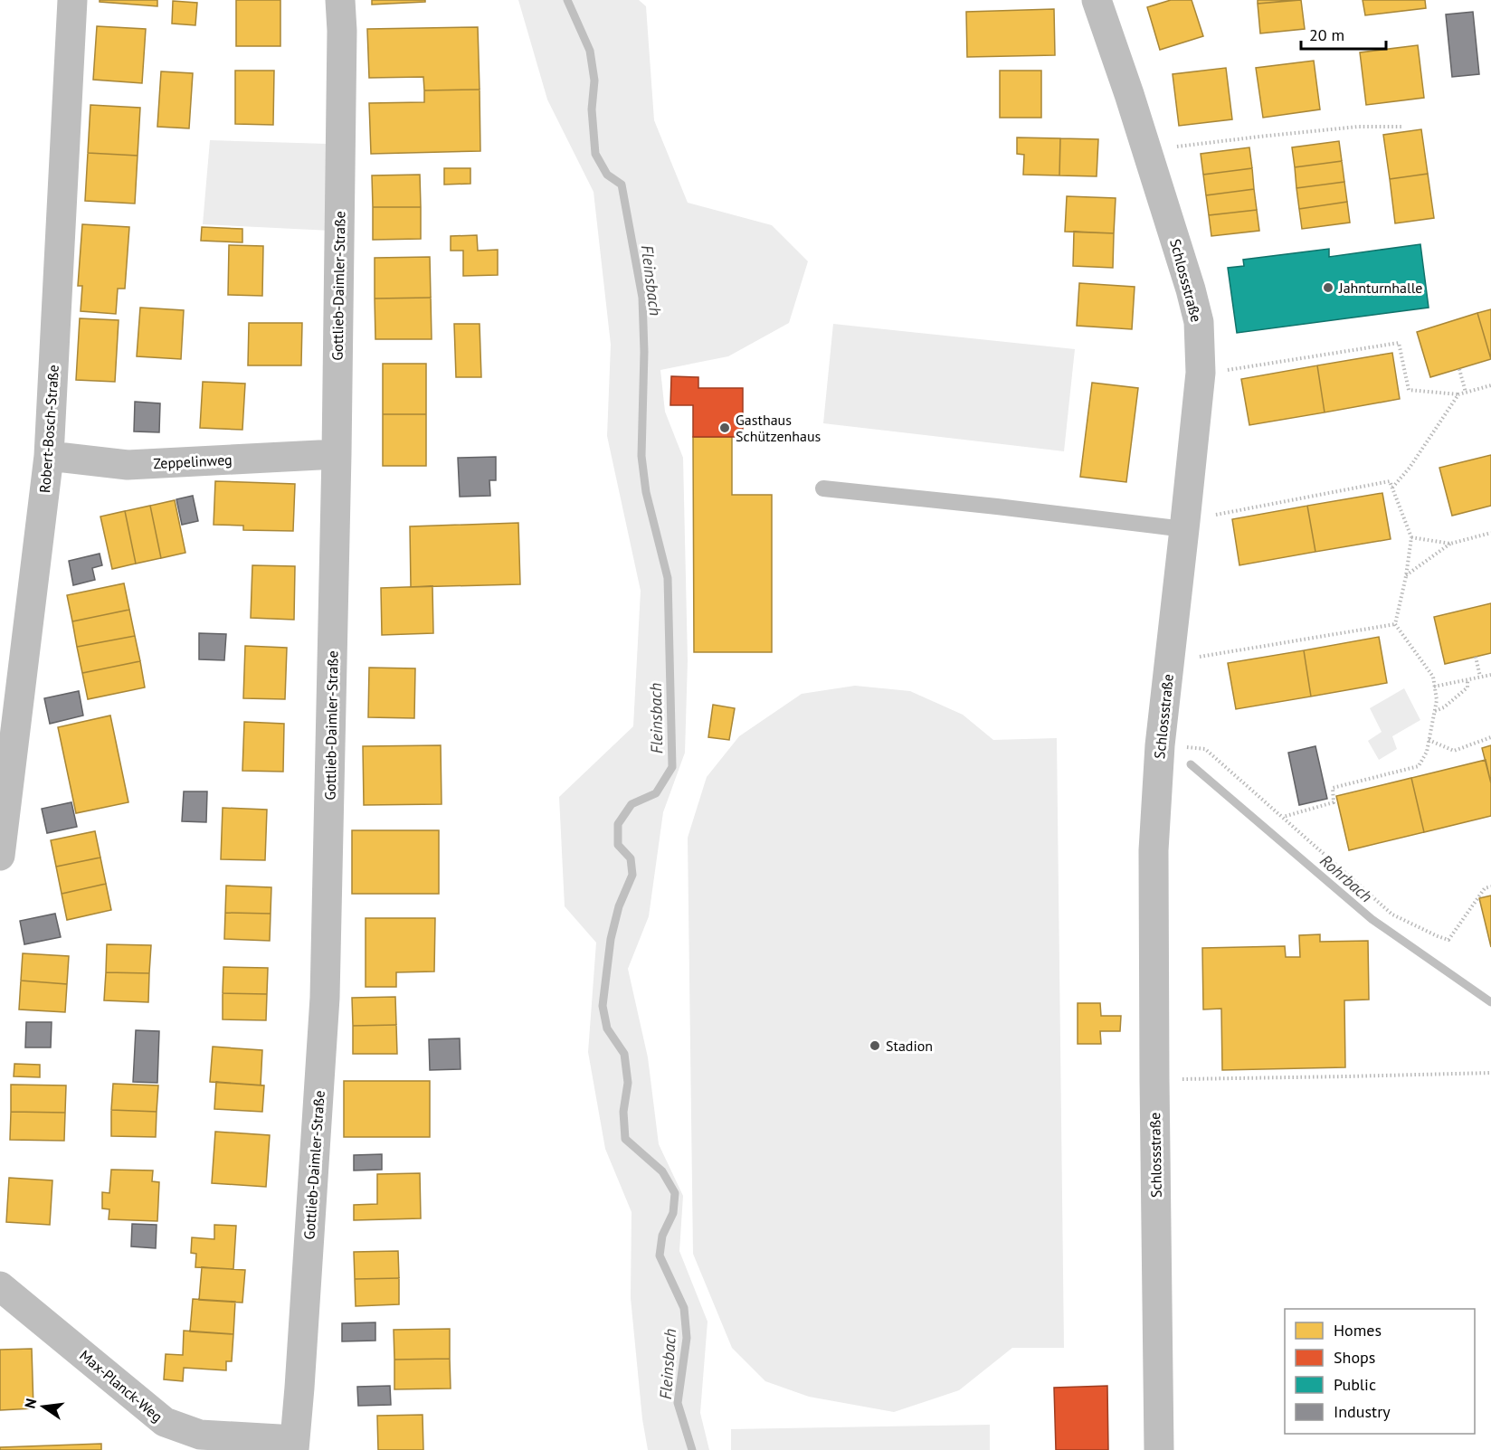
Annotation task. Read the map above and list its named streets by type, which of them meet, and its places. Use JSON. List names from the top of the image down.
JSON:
{
  "streets": {
    "street": [
      "Schlossstraße",
      "Gottlieb-Daimler-Straße",
      "Robert-Bosch-Straße",
      "Zeppelinweg",
      "Max-Planck-Weg"
    ]
  },
  "crossings": [
    ["Gottlieb-Daimler-Straße", "Zeppelinweg"],
    ["Gottlieb-Daimler-Straße", "Max-Planck-Weg"],
    ["Robert-Bosch-Straße", "Zeppelinweg"]
  ],
  "water": ["Fleinsbach", "Rohrbach"],
  "places": ["Jahnturnhalle", "Gasthaus Schützenhaus", "Stadion"],
  "legend": [
    "Homes",
    "Shops",
    "Public",
    "Industry"
  ],
  "scale_bar": "20 m",
  "north": "left"
}
